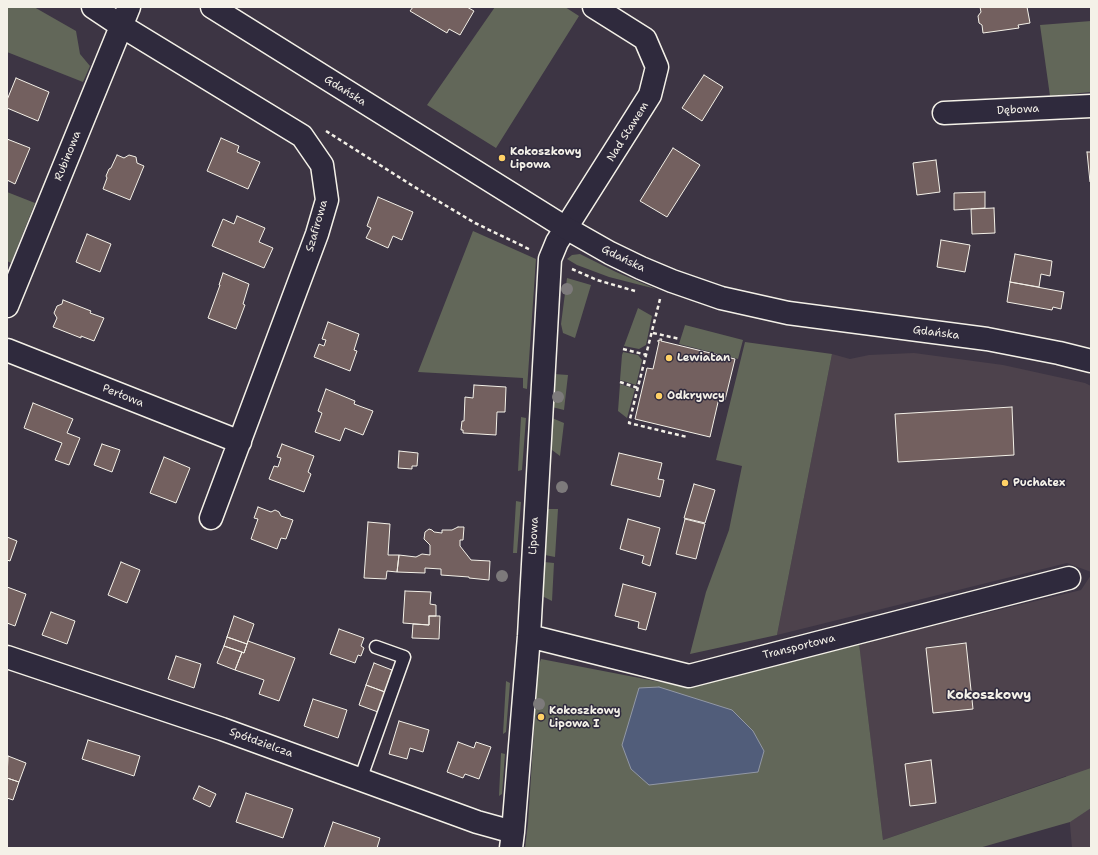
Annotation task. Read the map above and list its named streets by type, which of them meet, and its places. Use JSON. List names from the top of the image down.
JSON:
{
  "streets": {
    "street": [
      "Gdańska",
      "Dębowa",
      "Nad Stawem",
      "Rubinowa",
      "Szafirowa",
      "Perłowa",
      "Lipowa",
      "Transportowa",
      "Spółdzielcza"
    ]
  },
  "crossings": [
    ["Gdańska", "Nad Stawem"],
    ["Gdańska", "Lipowa"],
    ["Nad Stawem", "Lipowa"],
    ["Rubinowa", "Szafirowa"],
    ["Szafirowa", "Perłowa"],
    ["Lipowa", "Transportowa"],
    ["Lipowa", "Spółdzielcza"]
  ],
  "districts": ["Kokoszkowy"],
  "places": [
    "Kokoszkowy Lipowa",
    "Lewiatan",
    "Odkrywcy",
    "Puchatex",
    "Kokoszkowy Lipowa I"
  ]
}
